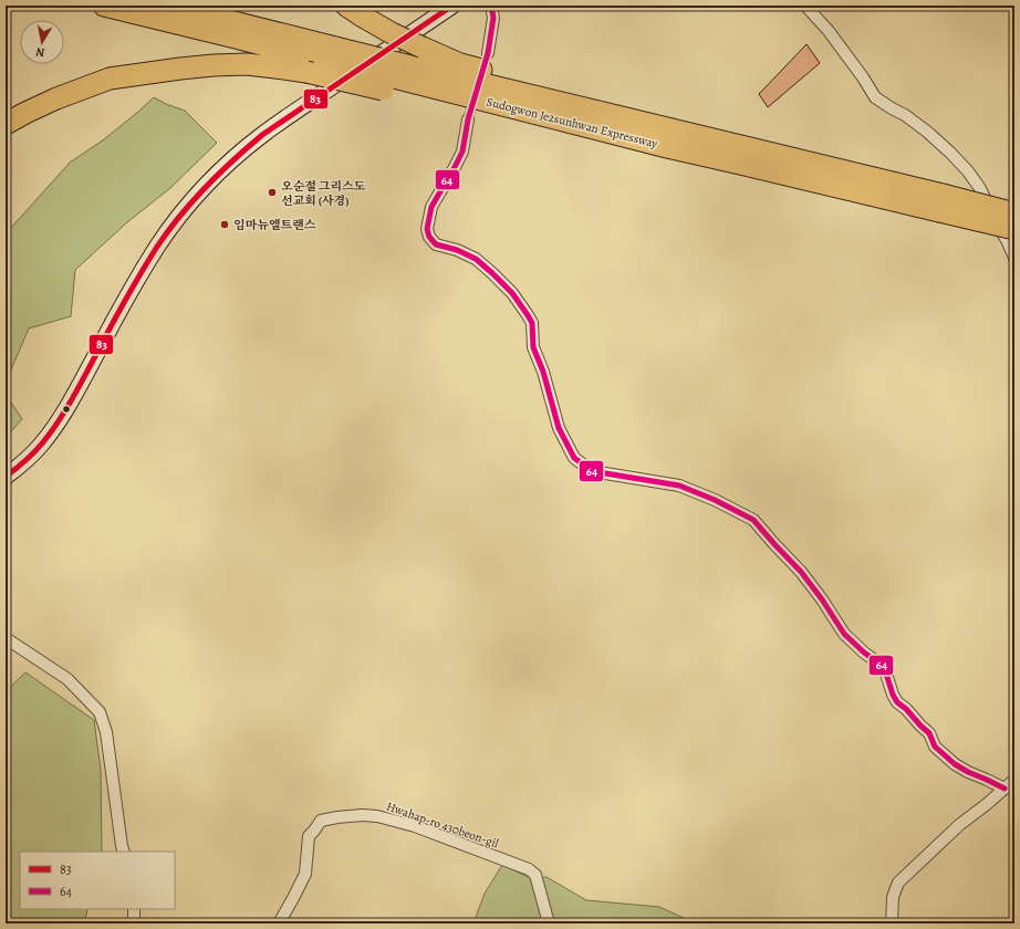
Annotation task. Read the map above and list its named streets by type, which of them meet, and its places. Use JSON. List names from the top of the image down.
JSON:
{
  "streets": {
    "highway": ["Sudogwon Je2sunhwan Expressway"],
    "street": ["Hwahap-ro 430beon-gil"]
  },
  "places": ["오순절 그리스도 선교회 (사경)", "임마뉴엘트랜스"],
  "lines": ["transit line 83", "transit line 64"],
  "legend": ["83", "64"],
  "north": "bottom"
}
